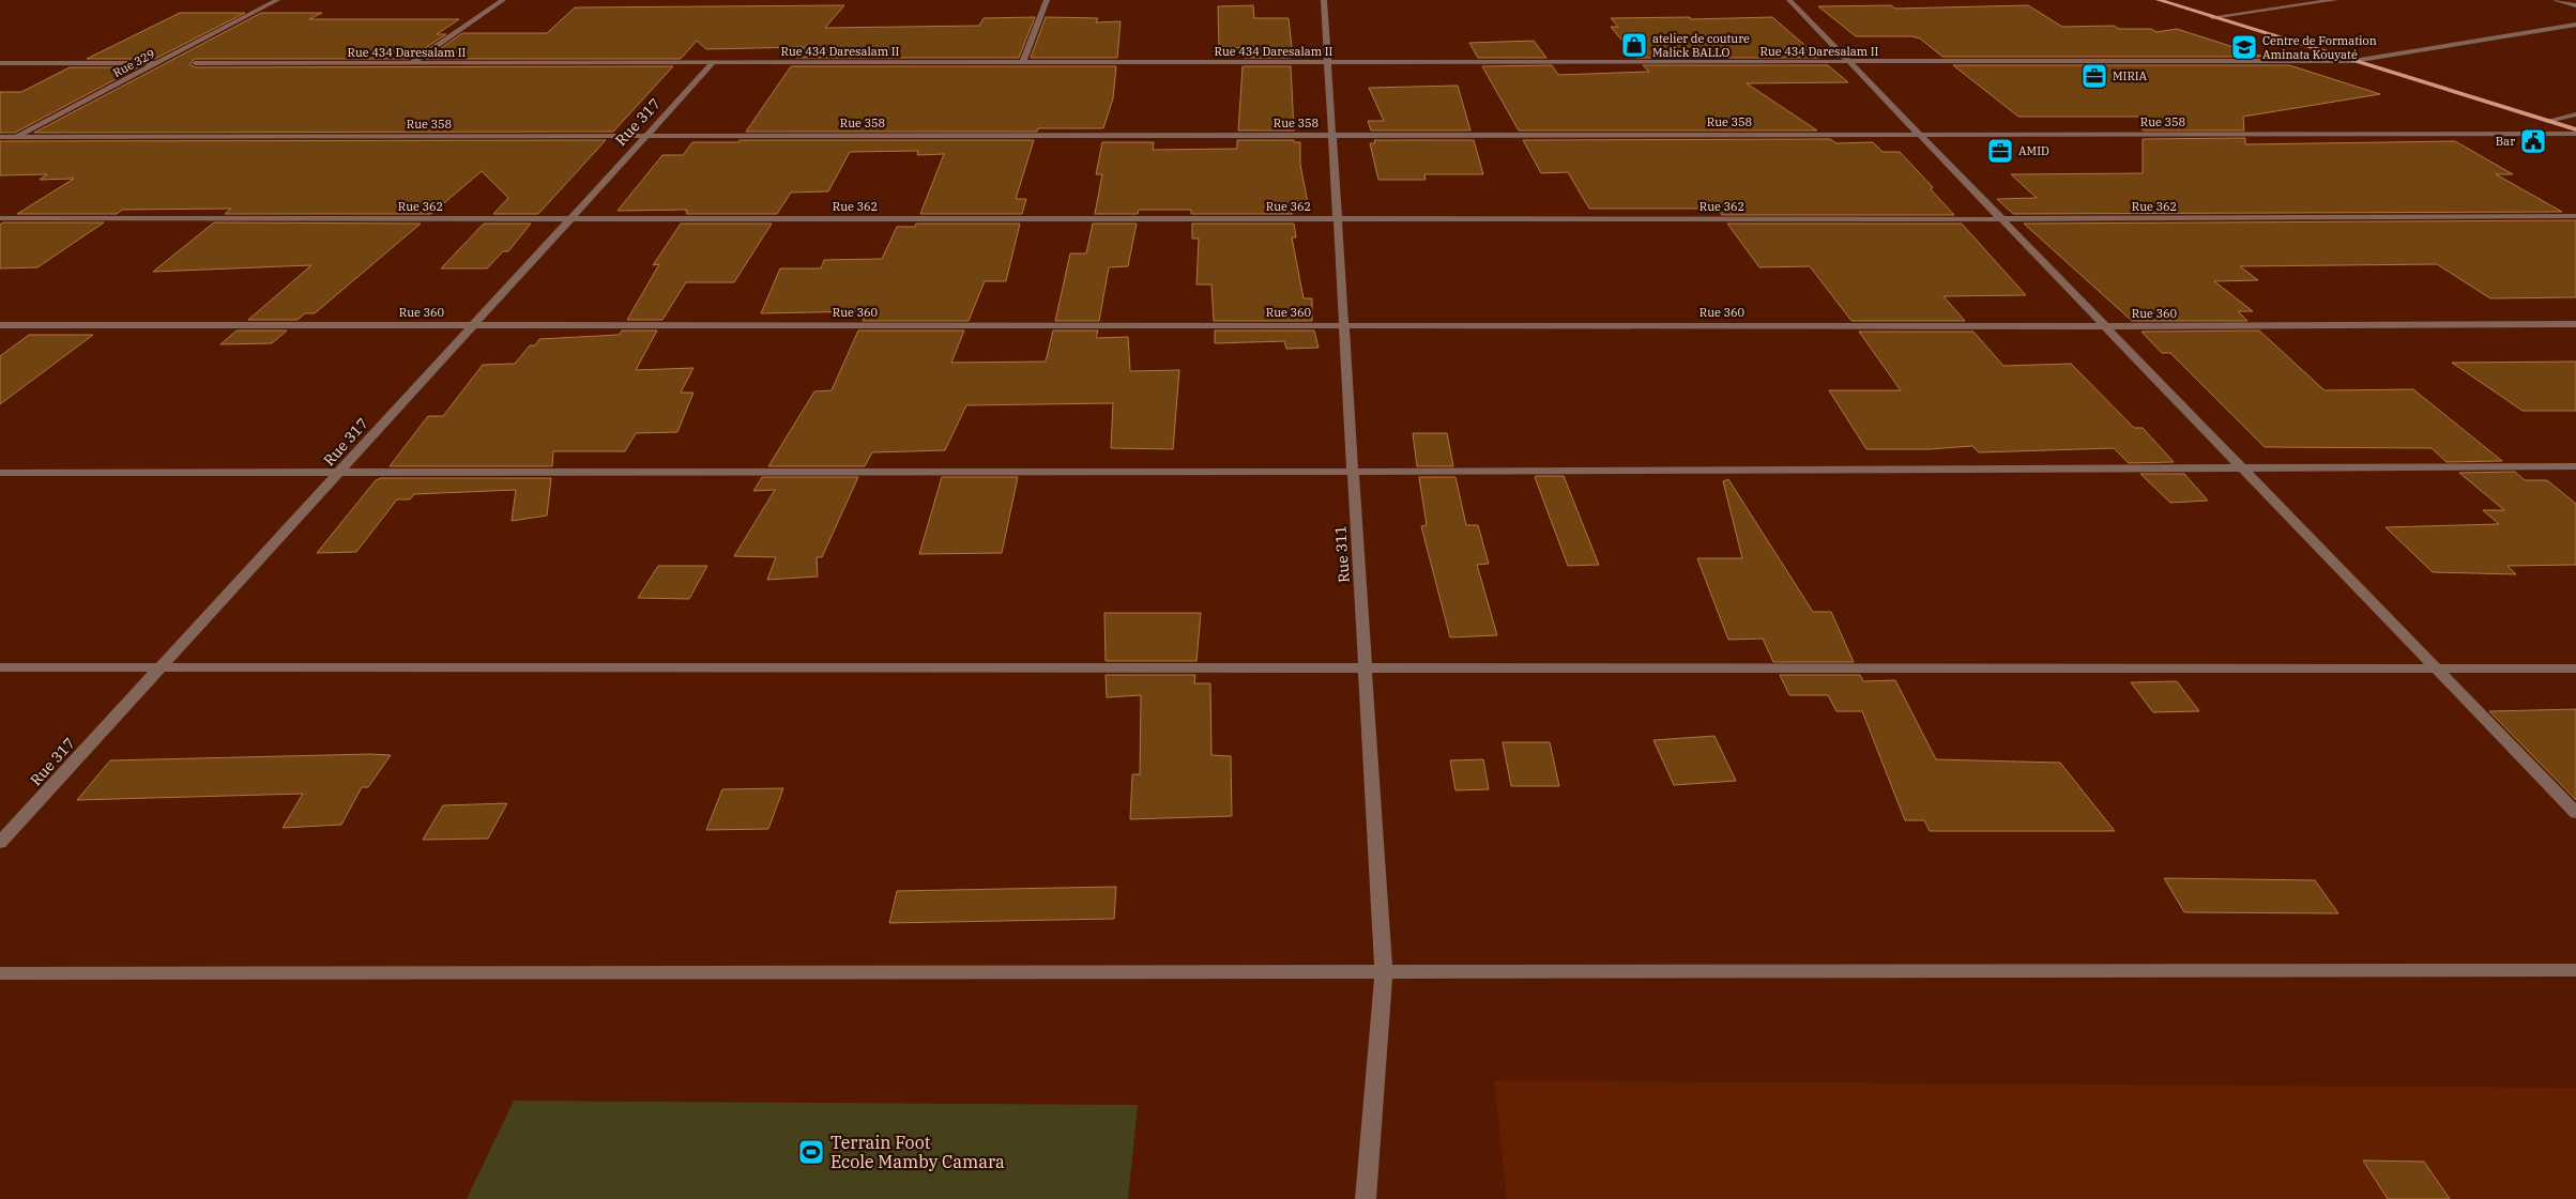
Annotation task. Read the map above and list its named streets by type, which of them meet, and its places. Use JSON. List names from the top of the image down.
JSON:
{
  "streets": {
    "street": [
      "Rue 434 Daresalam II",
      "Rue 329",
      "Rue 317",
      "Rue 358",
      "Rue 362",
      "Rue 360",
      "Rue 311"
    ]
  },
  "crossings": [
    ["Rue 434 Daresalam II", "Rue 317"],
    ["Rue 434 Daresalam II", "Rue 311"],
    ["Rue 329", "Rue 358"],
    ["Rue 317", "Rue 358"],
    ["Rue 317", "Rue 362"],
    ["Rue 317", "Rue 360"],
    ["Rue 358", "Rue 311"],
    ["Rue 362", "Rue 311"],
    ["Rue 360", "Rue 311"]
  ],
  "places": {
    "shop": ["atelier de couture Malick BALLO"],
    "school or university": ["Centre de Formation Aminata Kouyaté"],
    "office": ["MIRIA", "AMID"],
    "public building": ["Bar"],
    "sports": ["Terrain Foot Ecole Mamby Camara"]
  }
}
